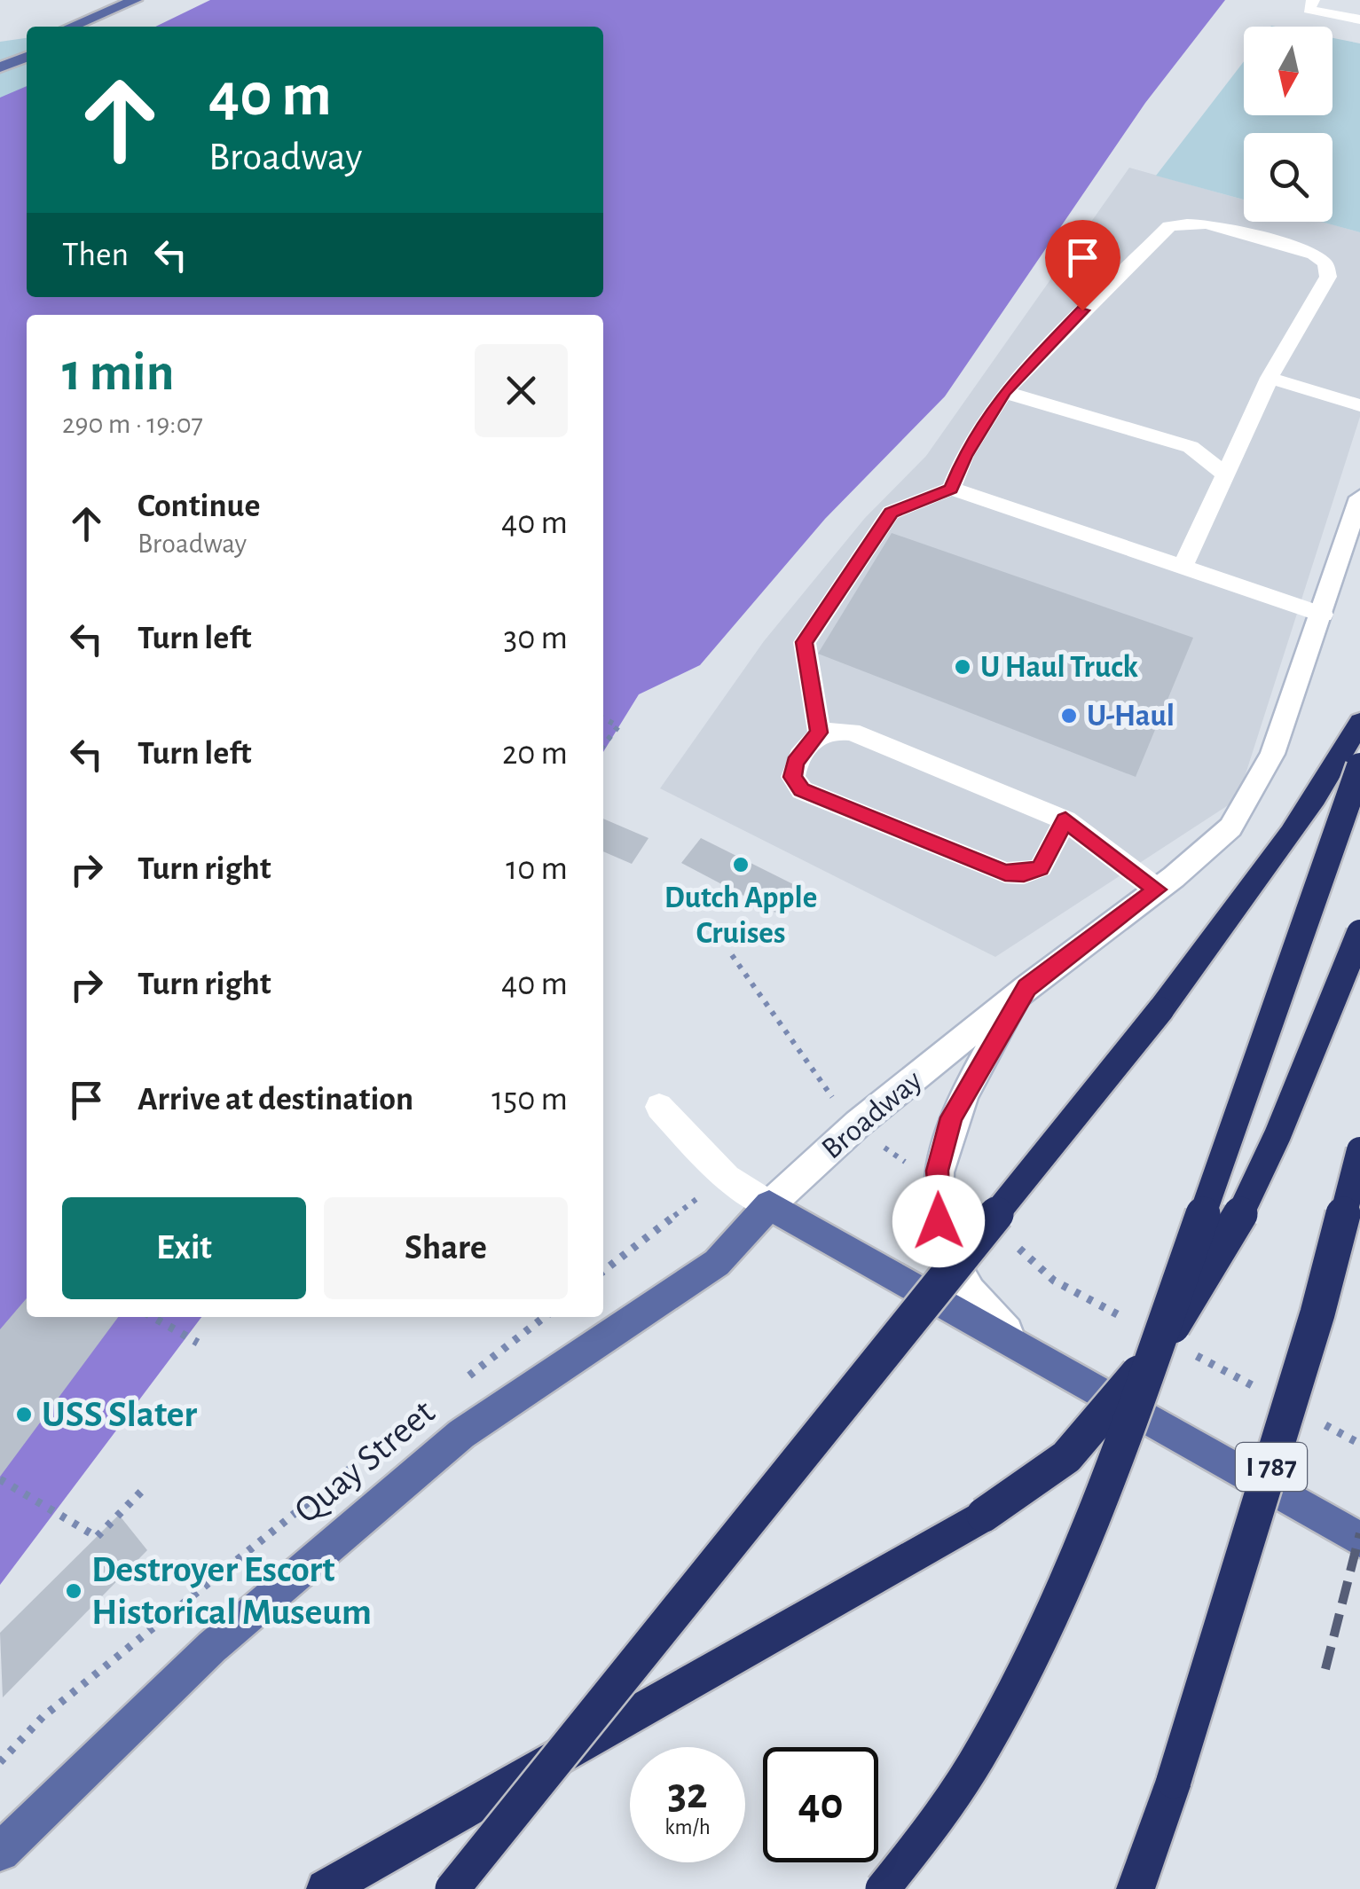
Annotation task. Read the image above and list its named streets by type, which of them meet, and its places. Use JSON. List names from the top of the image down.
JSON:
{
  "streets": {
    "highway": ["I 787"],
    "main road": ["Quay Street"],
    "street": ["Broadway"]
  },
  "crossings": [
    ["Broadway", "Quay Street"]
  ],
  "places": [
    "U Haul Truck",
    "U-Haul",
    "Dutch Apple Cruises",
    "USS Slater",
    "Destroyer Escort Historical Museum"
  ],
  "north": "bottom",
  "page": {
    "turn": ["40 m", "Broadway"],
    "then": "Then",
    "heading": ["1 min", "290 m · 19:07"],
    "list": [
      {
        "name": "Continue",
        "note": "Broadway",
        "value": "40 m"
      },
      {
        "name": "Turn left",
        "value": "30 m"
      },
      {
        "name": "Turn left",
        "value": "20 m"
      },
      {
        "name": "Turn right",
        "value": "10 m"
      },
      {
        "name": "Turn right",
        "value": "40 m"
      },
      {
        "name": "Arrive at destination",
        "value": "150 m"
      }
    ],
    "buttons": ["Exit", "Share"],
    "speed": "32 km/h",
    "limit": "40"
  }
}
